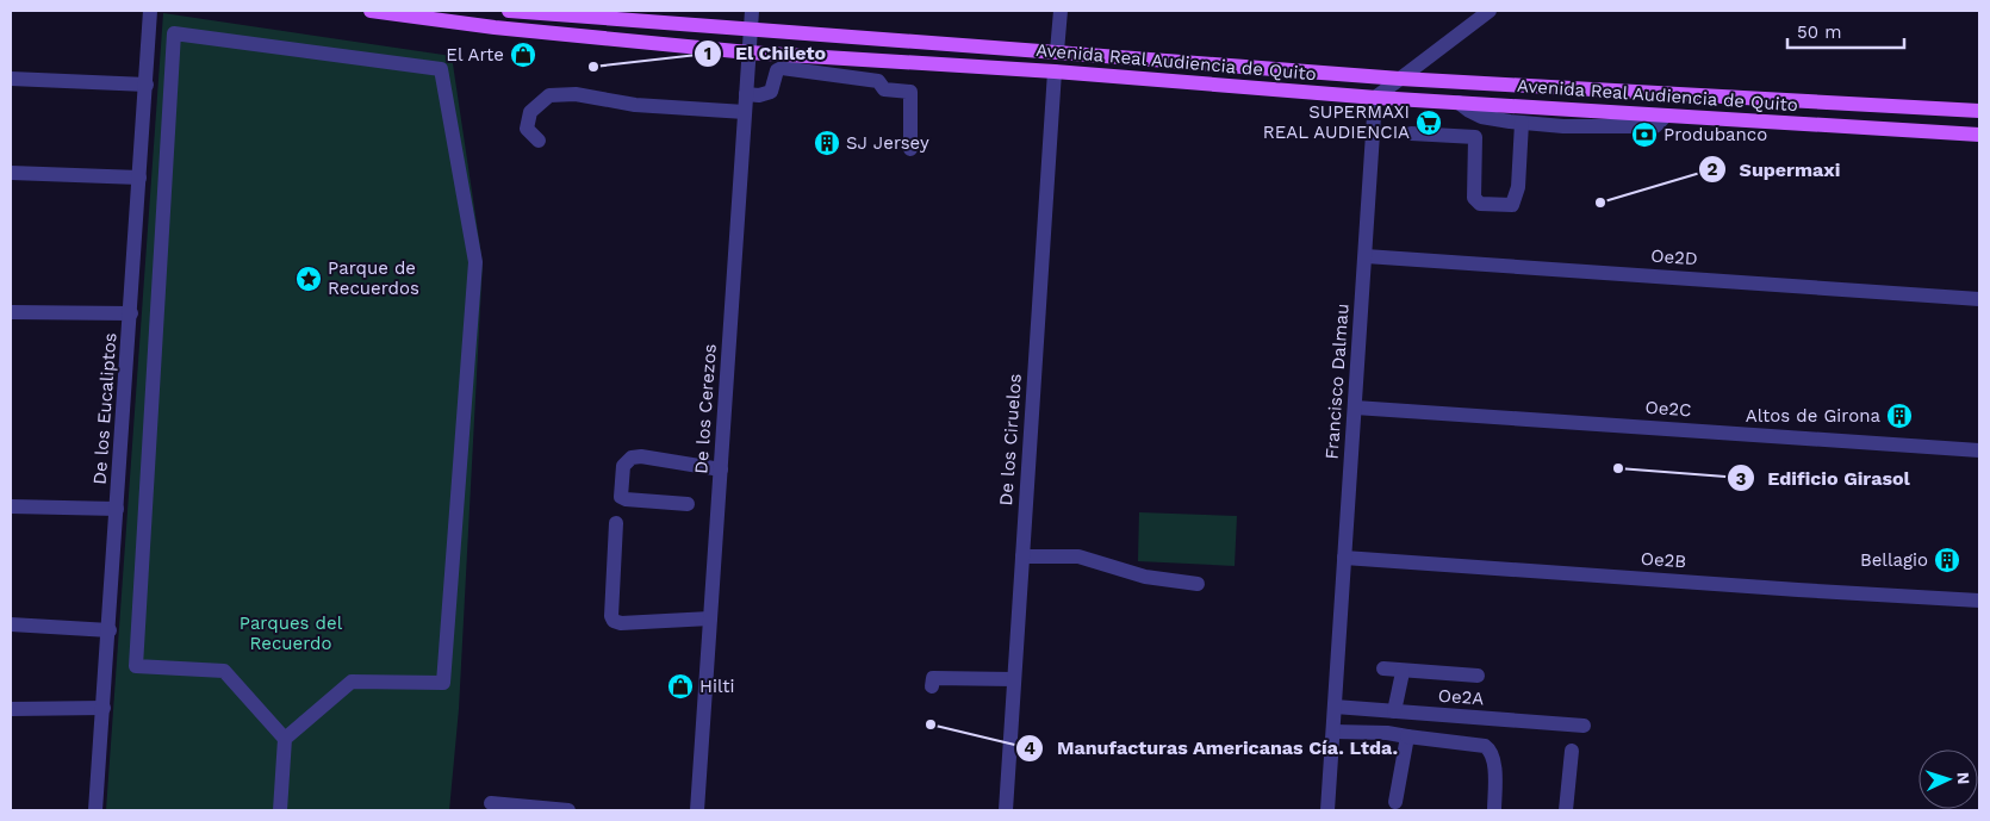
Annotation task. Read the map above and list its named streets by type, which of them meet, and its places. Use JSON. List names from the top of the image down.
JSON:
{
  "streets": {
    "main road": ["Avenida Real Audiencia de Quito"],
    "street": [
      "Oe2D",
      "Francisco Dalmau",
      "De los Eucaliptos",
      "De los Cerezos",
      "Oe2C",
      "De los Ciruelos",
      "Oe2B",
      "Oe2A"
    ]
  },
  "crossings": [
    ["Avenida Real Audiencia de Quito", "Francisco Dalmau"],
    ["Avenida Real Audiencia de Quito", "De los Cerezos"],
    ["Avenida Real Audiencia de Quito", "De los Ciruelos"],
    ["Oe2D", "Francisco Dalmau"],
    ["Francisco Dalmau", "Oe2C"],
    ["Francisco Dalmau", "Oe2B"],
    ["Francisco Dalmau", "Oe2A"]
  ],
  "parks": ["Parques del Recuerdo"],
  "places": {
    "shop": ["El Arte", "Hilti"],
    "other": [
      "El Chileto",
      "Supermaxi",
      "Edificio Girasol",
      "Manufacturas Americanas Cía. Ltda."
    ],
    "supermarket": ["SUPERMAXI REAL AUDIENCIA"],
    "bank": ["Produbanco"],
    "building": ["SJ Jersey", "Altos de Girona", "Bellagio"],
    "place": ["Parque de Recuerdos"]
  },
  "scale_bar": "50 m",
  "north": "right"
}
